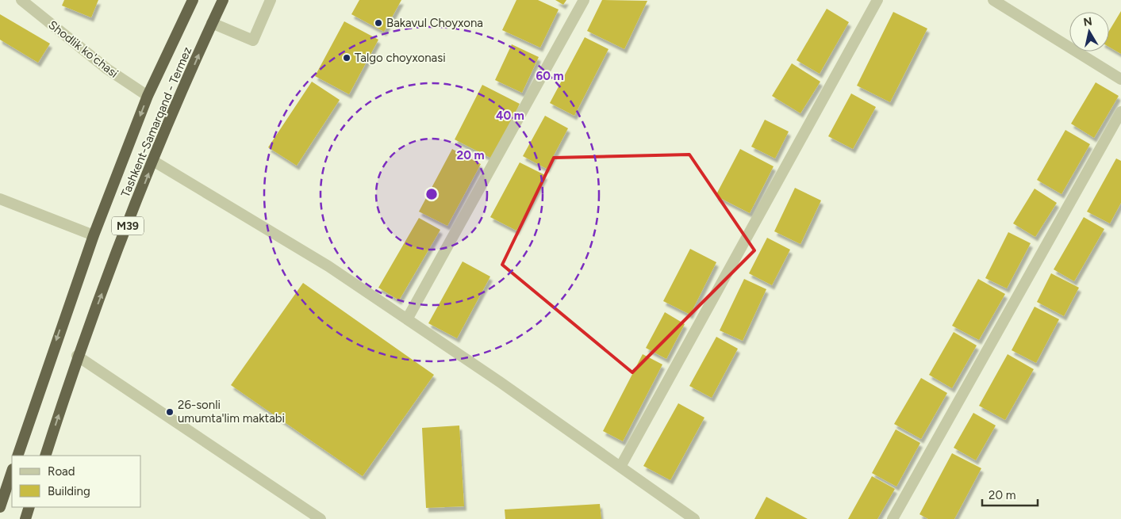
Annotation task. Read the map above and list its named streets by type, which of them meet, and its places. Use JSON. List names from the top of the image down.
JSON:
{
  "streets": {
    "highway": ["Tashkent-Samarqand - Termez", "M39"],
    "street": ["Shodlik ko'chasi"]
  },
  "crossings": [
    ["Shodlik ko'chasi", "Tashkent-Samarqand - Termez"]
  ],
  "places": ["Bakavul Choyxona", "Talgo choyxonasi", "26-sonli umumta'lim maktabi"],
  "legend": ["Road", "Building"],
  "scale_bar": "20 m",
  "north": "top",
  "rings": ["60 m", "40 m", "20 m"]
}
